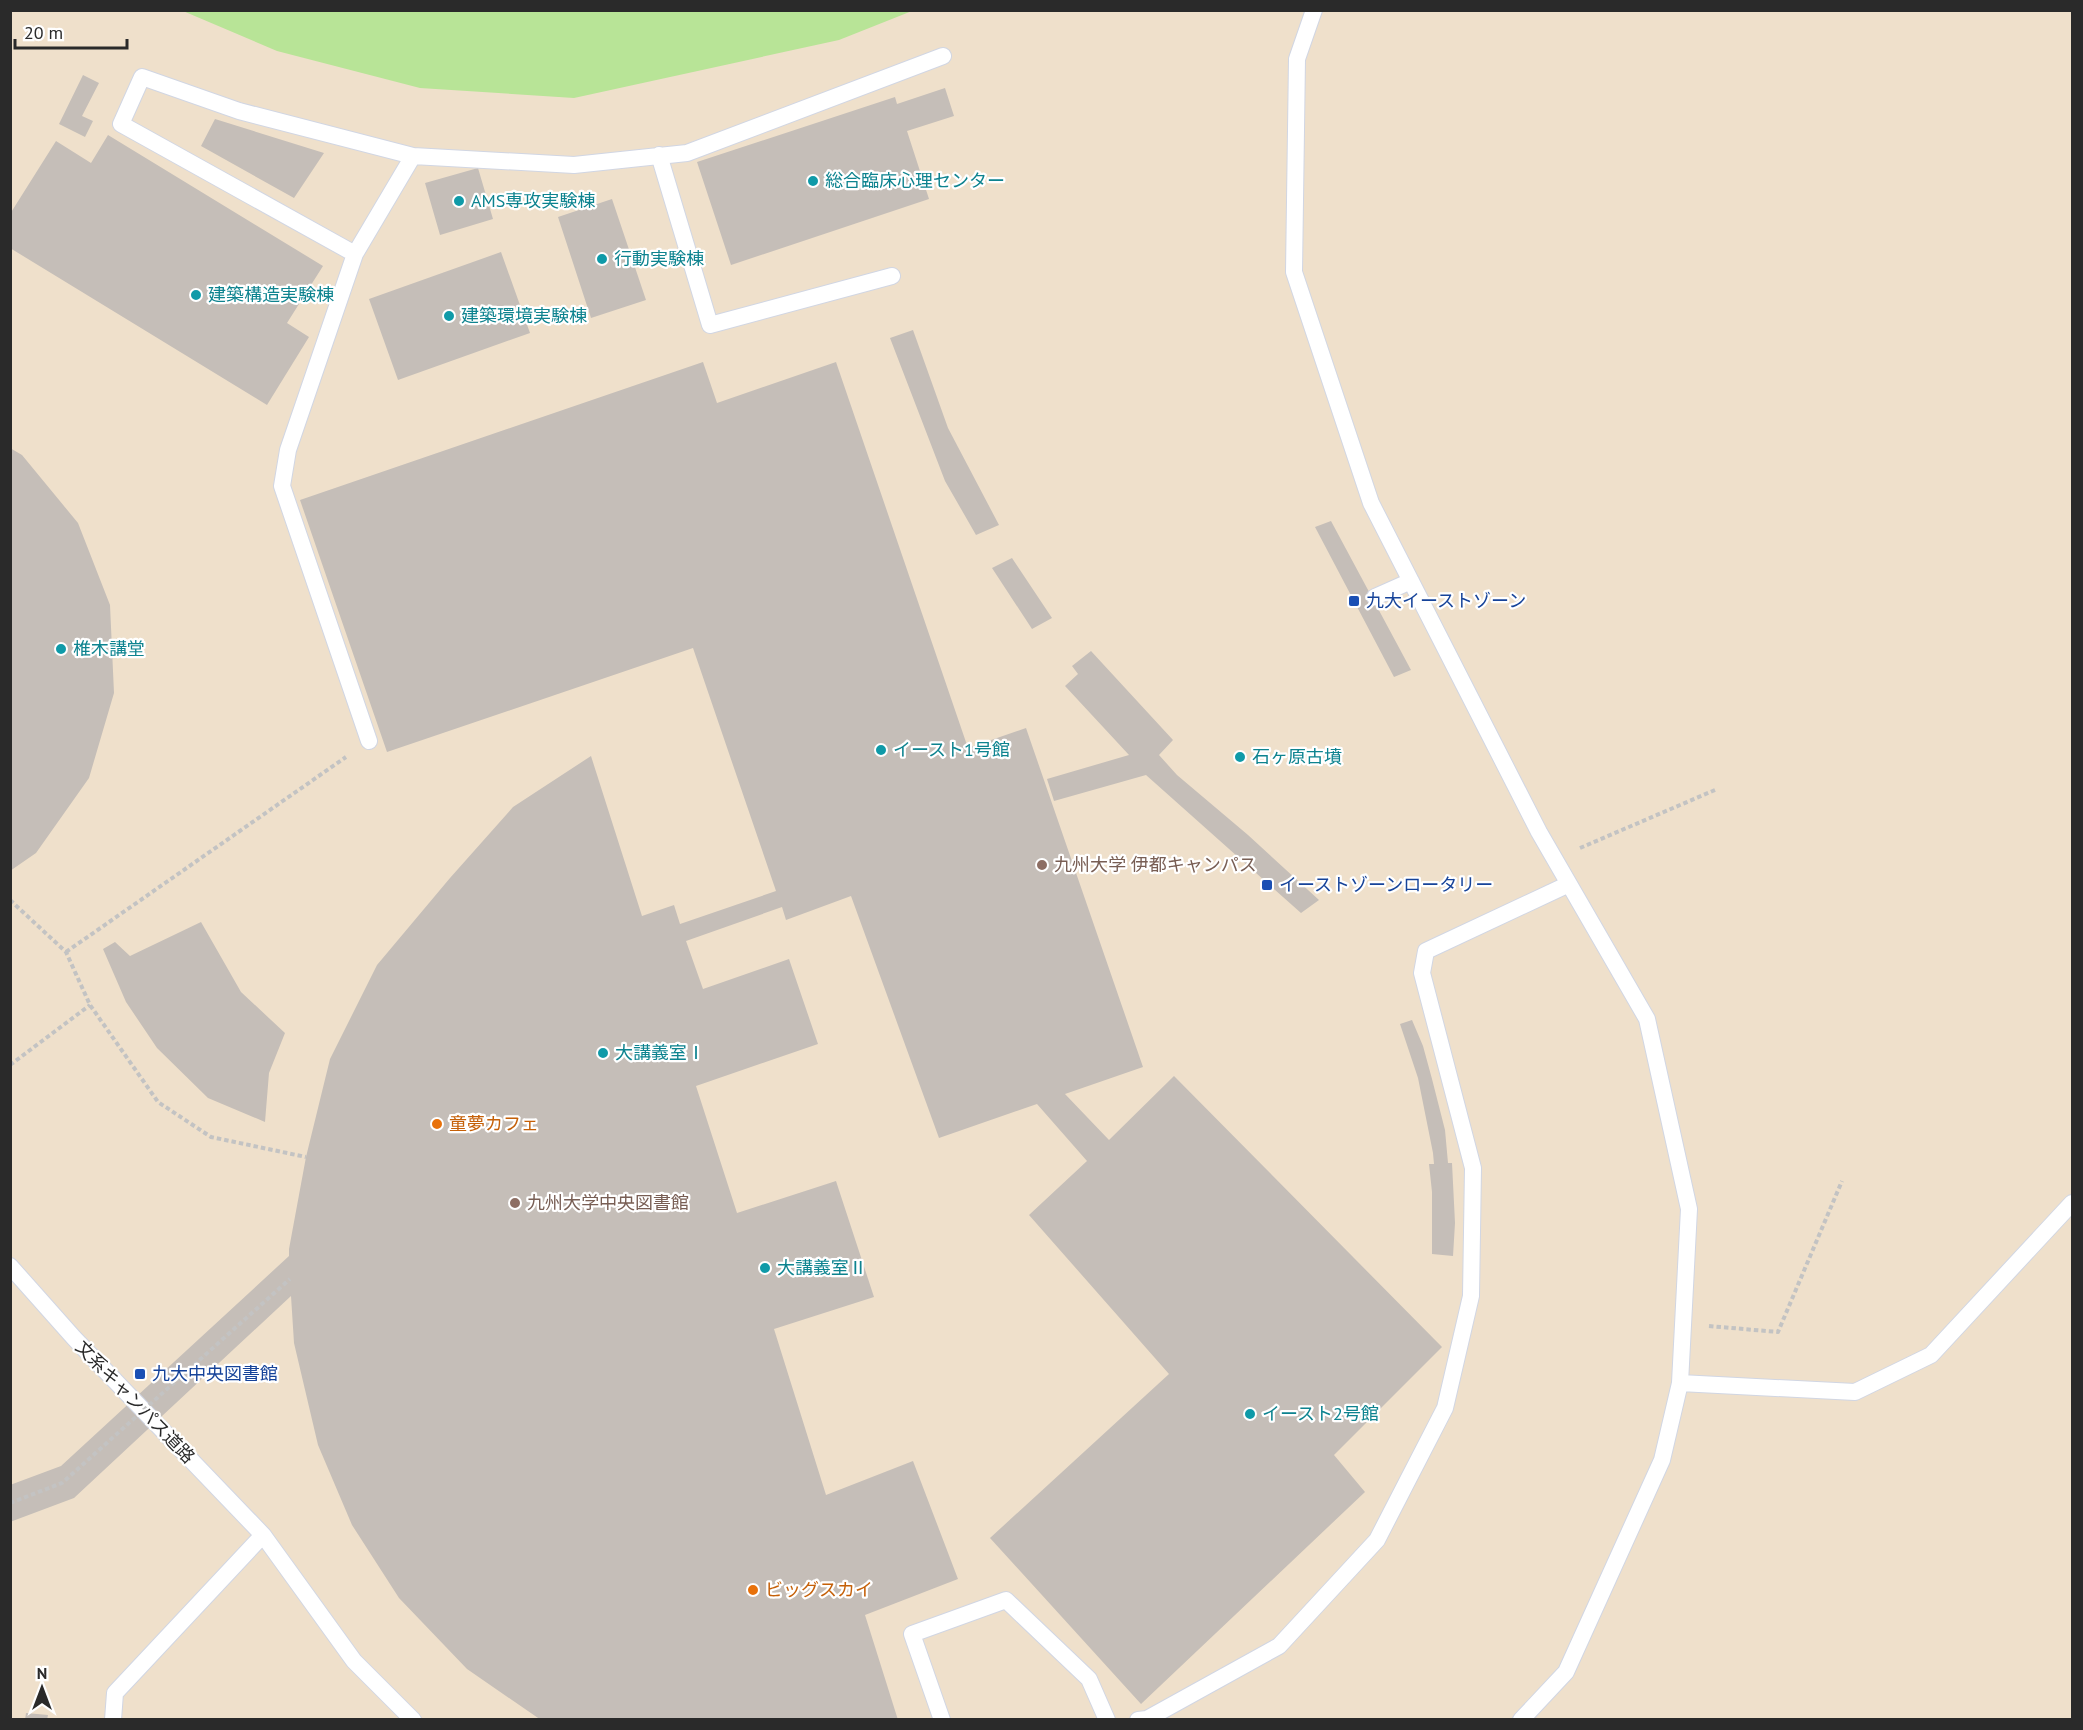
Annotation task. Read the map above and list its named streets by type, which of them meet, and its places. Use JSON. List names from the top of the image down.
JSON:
{
  "streets": {
    "lane": ["文系キャンパス道路"]
  },
  "places": {
    "other": [
      "総合臨床心理センター",
      "AMS専攻実験棟",
      "行動実験棟",
      "建築構造実験棟",
      "建築環境実験棟",
      "椎木講堂",
      "イースト1号館",
      "石ヶ原古墳",
      "九州大学 伊都キャンパス",
      "大講義室Ⅰ",
      "童夢カフェ",
      "九州大学中央図書館",
      "大講義室Ⅱ",
      "イースト2号館",
      "ビッグスカイ"
    ],
    "transit": ["九大イーストゾーン", "イーストゾーンロータリー", "九大中央図書館"]
  },
  "scale_bar": "20 m",
  "north": "top"
}
